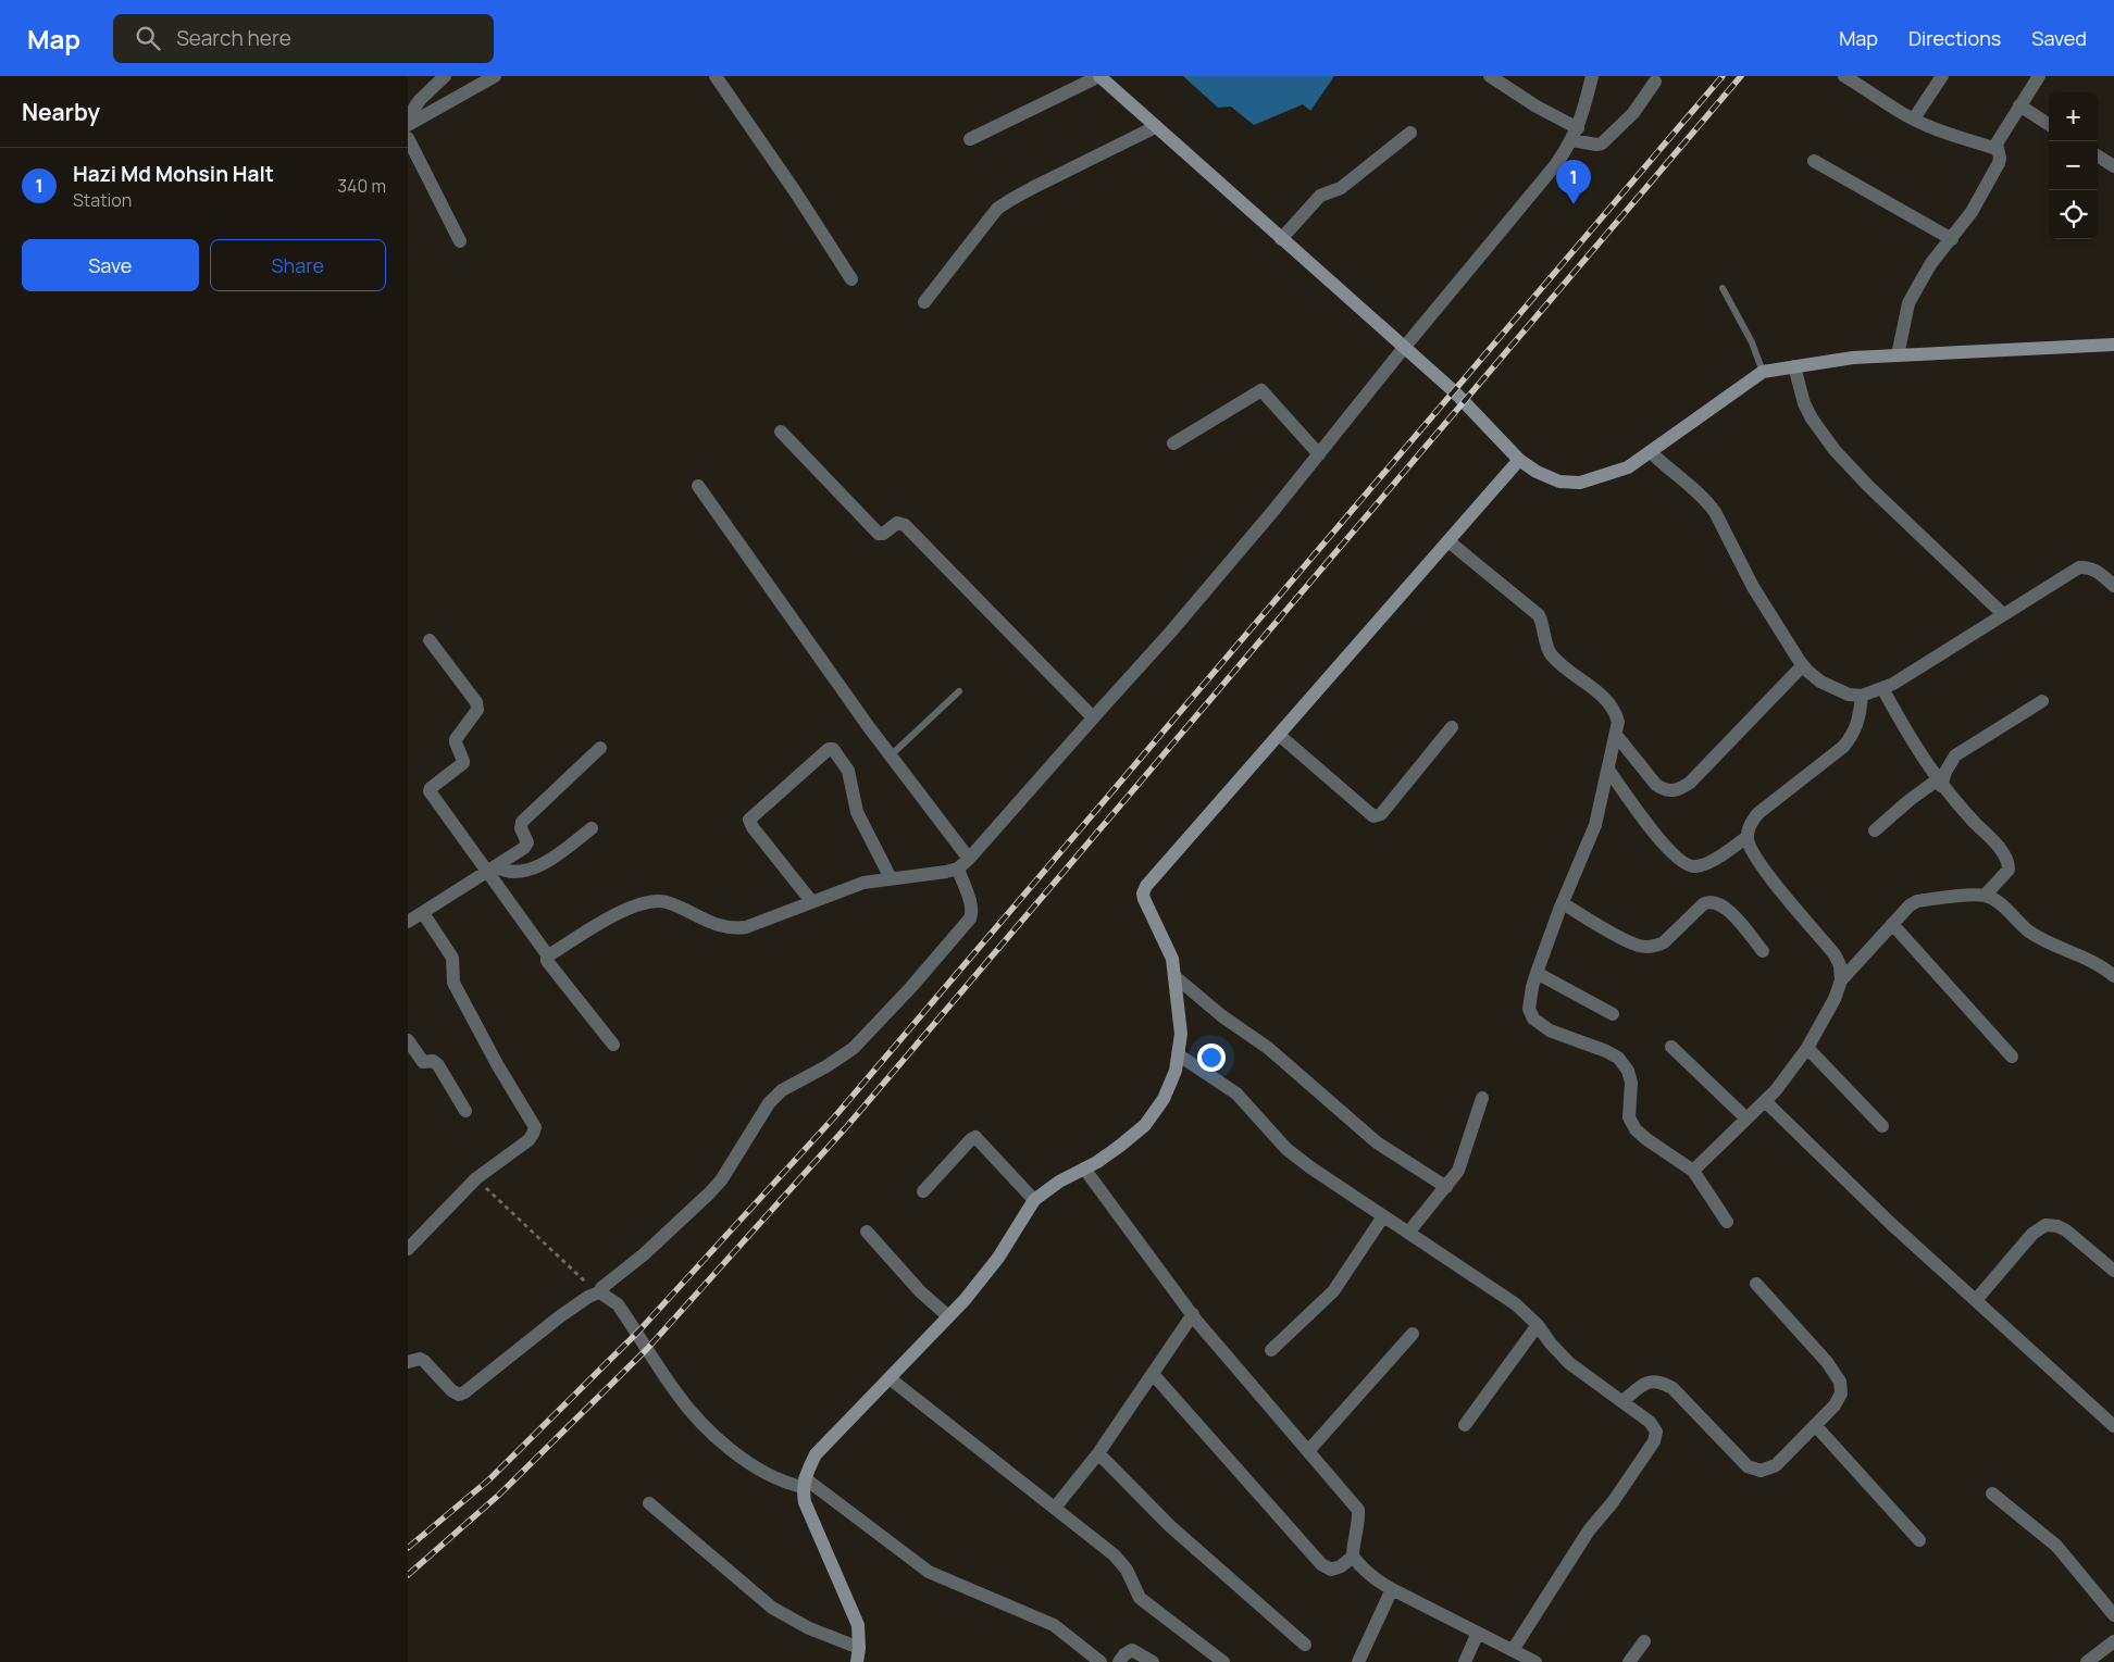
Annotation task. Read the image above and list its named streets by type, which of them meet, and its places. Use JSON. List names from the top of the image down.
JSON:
{
  "page": {
    "header": "Map",
    "search": "Search here",
    "nav": ["Map", "Directions", "Saved"],
    "heading": "Nearby",
    "map_buttons": ["+", "−"],
    "list": [
      {
        "mark": "1",
        "name": "Hazi Md Mohsin Halt",
        "note": "Station",
        "value": "340 m"
      }
    ],
    "pins": "1",
    "buttons": ["Save", "Share"]
  }
}
